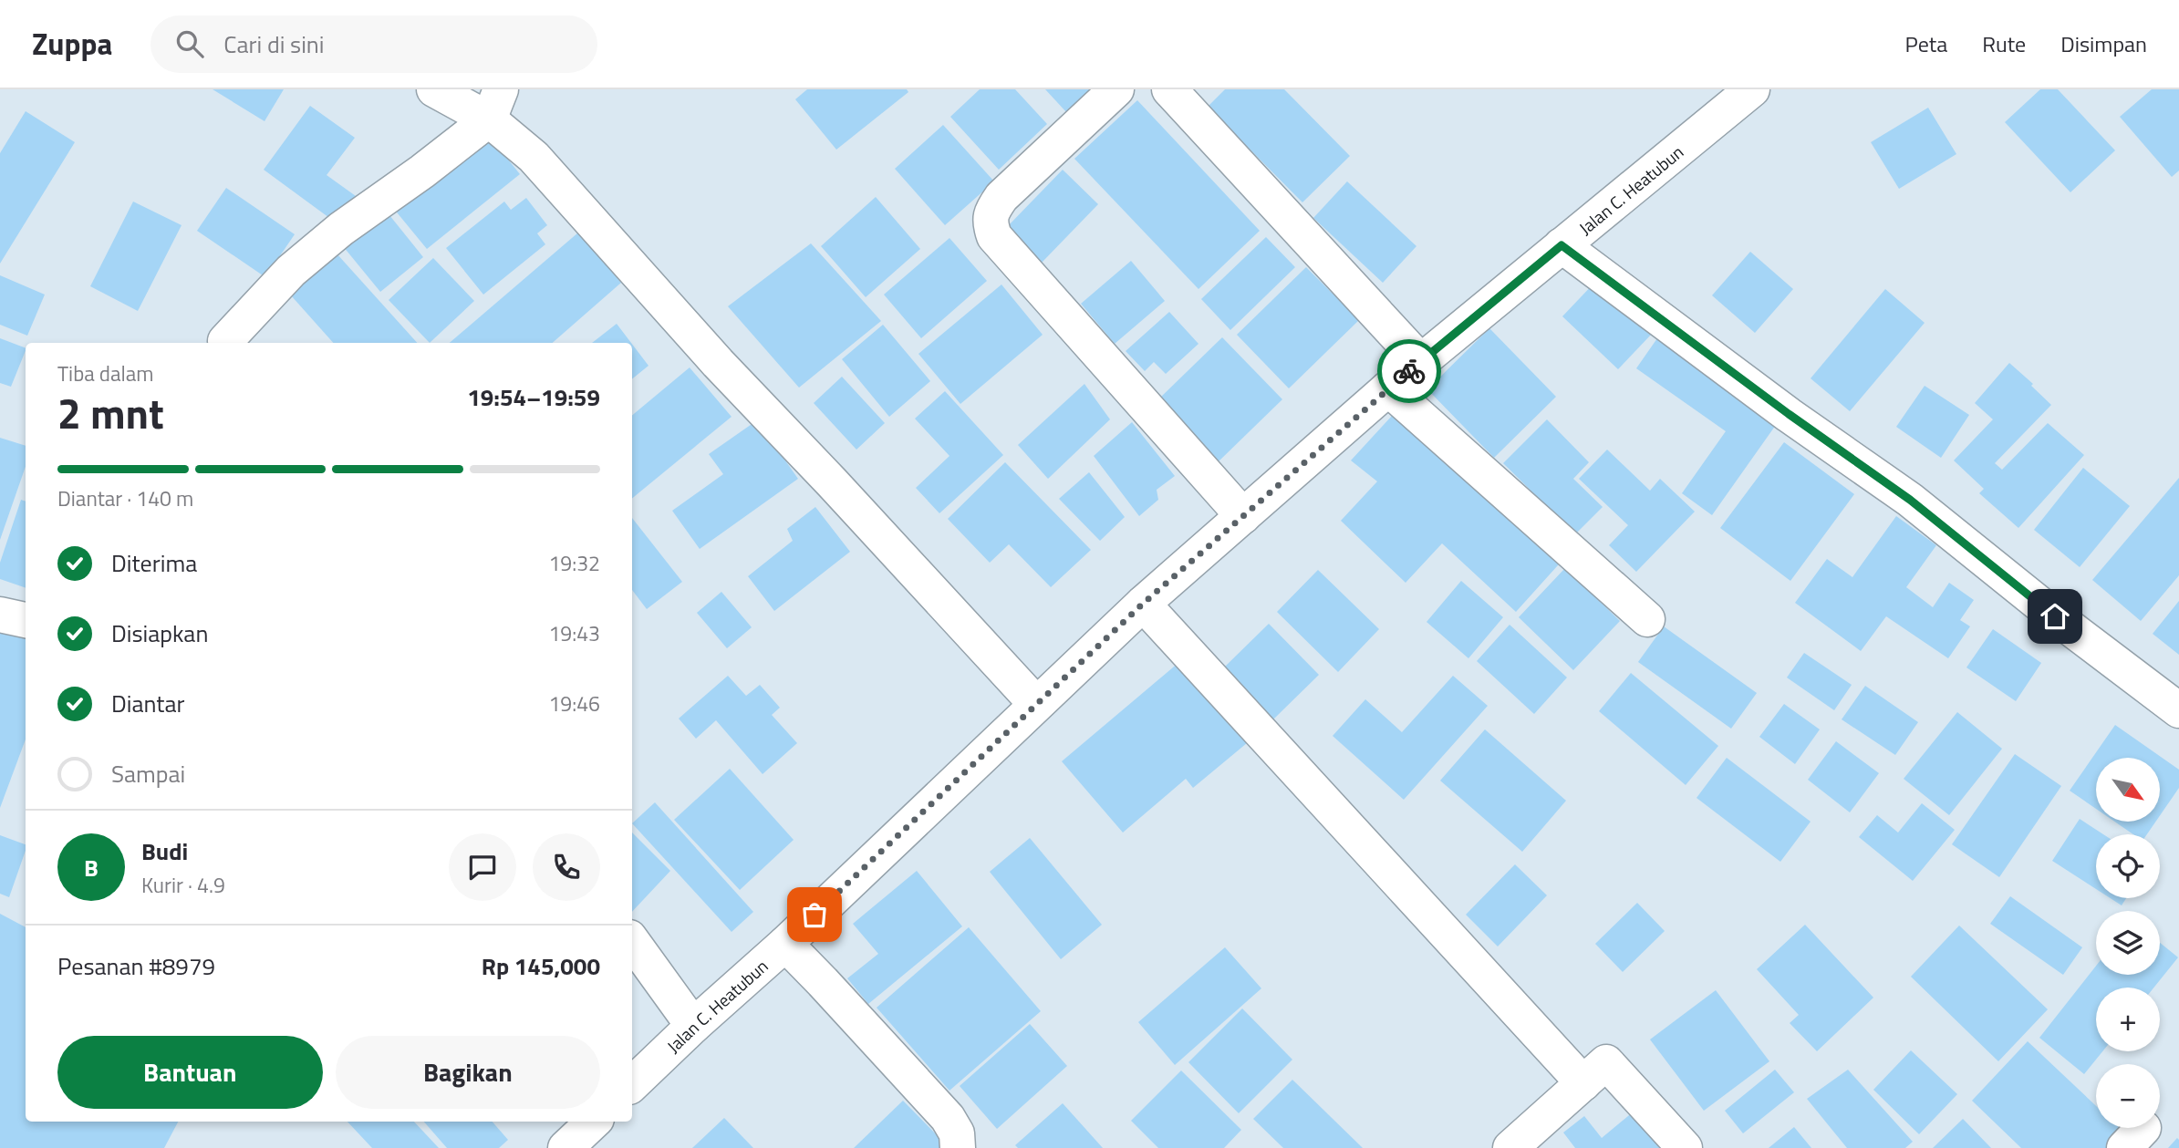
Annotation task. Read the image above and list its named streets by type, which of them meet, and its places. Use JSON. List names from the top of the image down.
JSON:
{
  "streets": {
    "street": ["Jalan C. Heatubun"]
  },
  "north": "bottom right",
  "page": {
    "header": "Zuppa",
    "search": "Cari di sini",
    "nav": ["Peta", "Rute", "Disimpan"],
    "heading": ["2 mnt", "Tiba dalam", "19:54–19:59"],
    "panel": [
      "Budi",
      "Kurir · 4.9",
      "Pesanan #8979",
      "Rp 145,000"
    ],
    "bar": "Diantar · 140 m",
    "list": [
      ["Diterima", "19:32"],
      ["Disiapkan", "19:43"],
      ["Diantar", "19:46"],
      "Sampai"
    ],
    "map_buttons": ["+", "−"],
    "round": "B",
    "buttons": ["Bantuan", "Bagikan"]
  }
}
